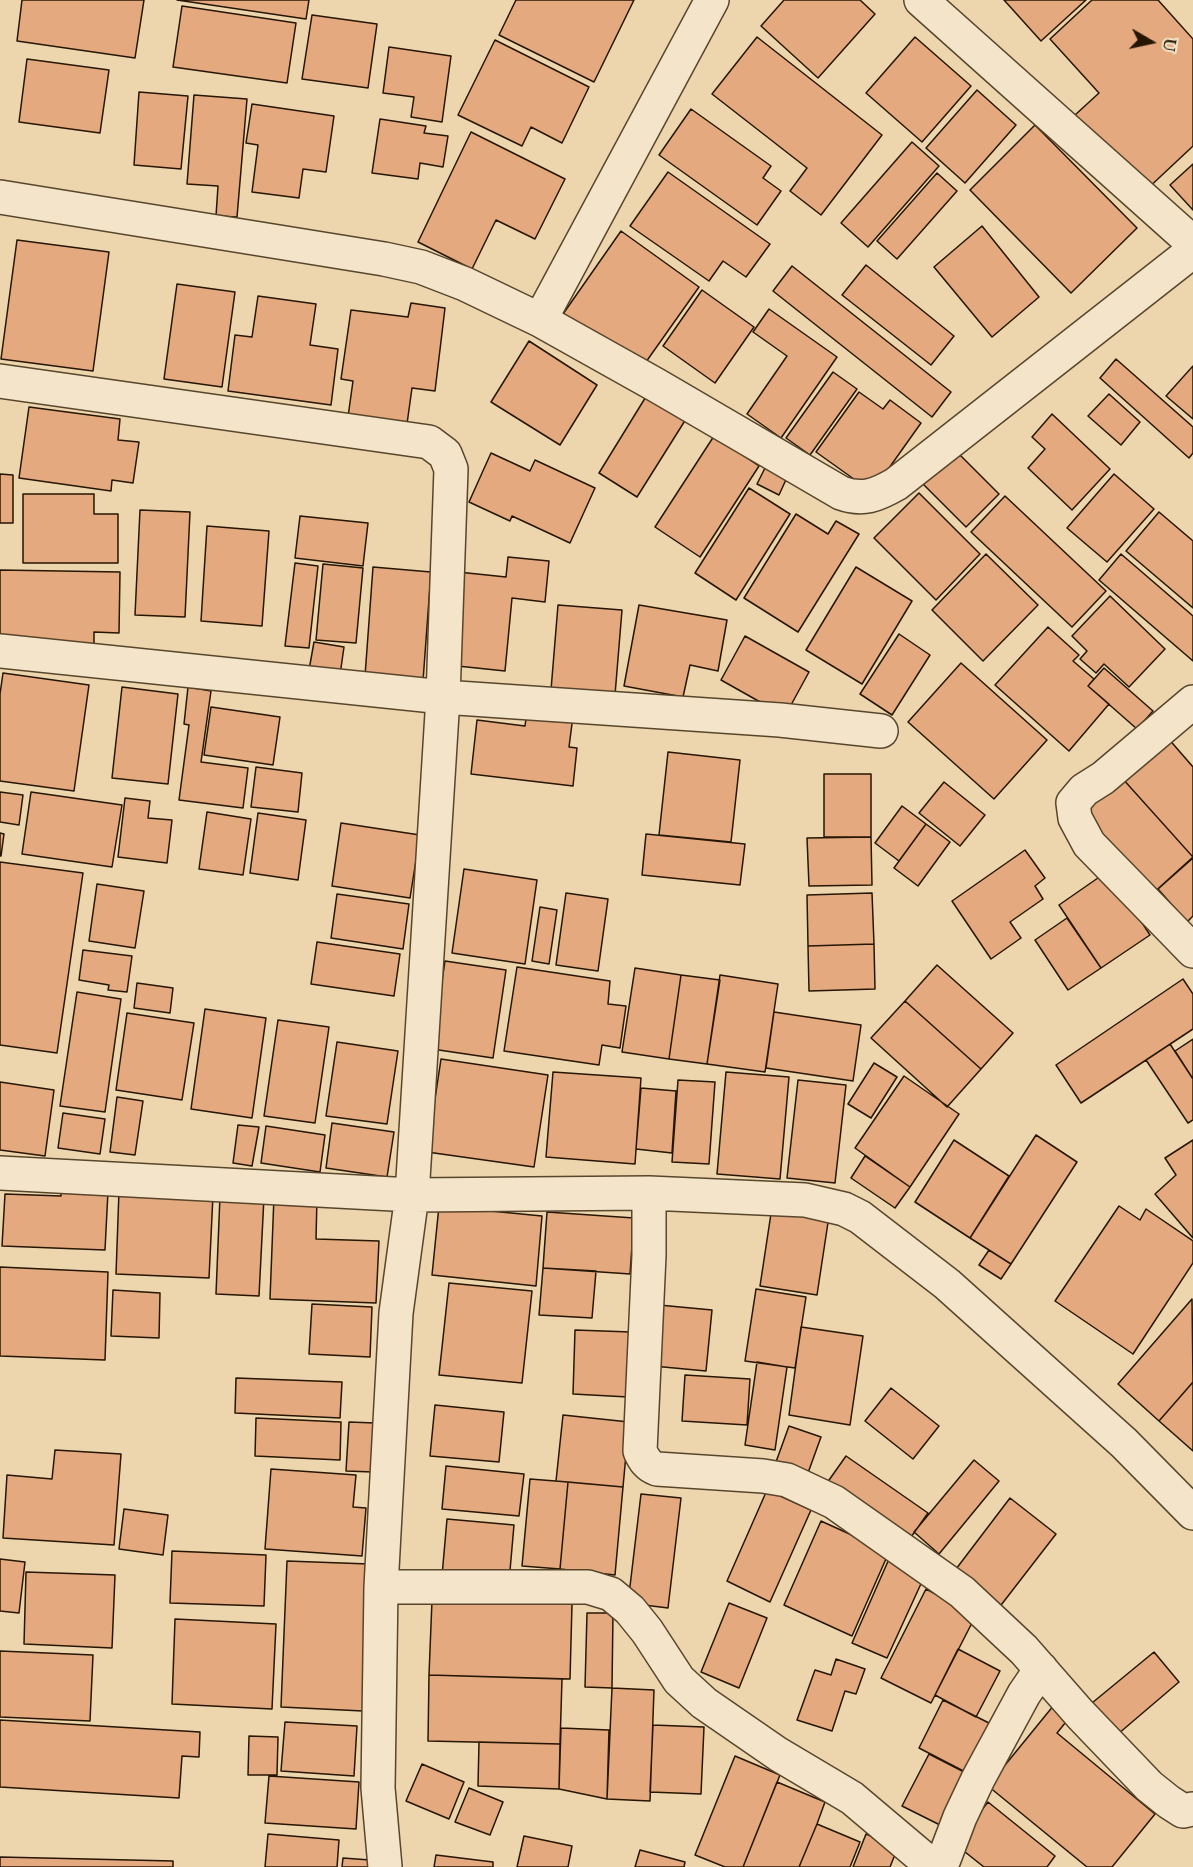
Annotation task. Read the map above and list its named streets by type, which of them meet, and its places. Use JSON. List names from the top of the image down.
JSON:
{
  "north": "right"
}
